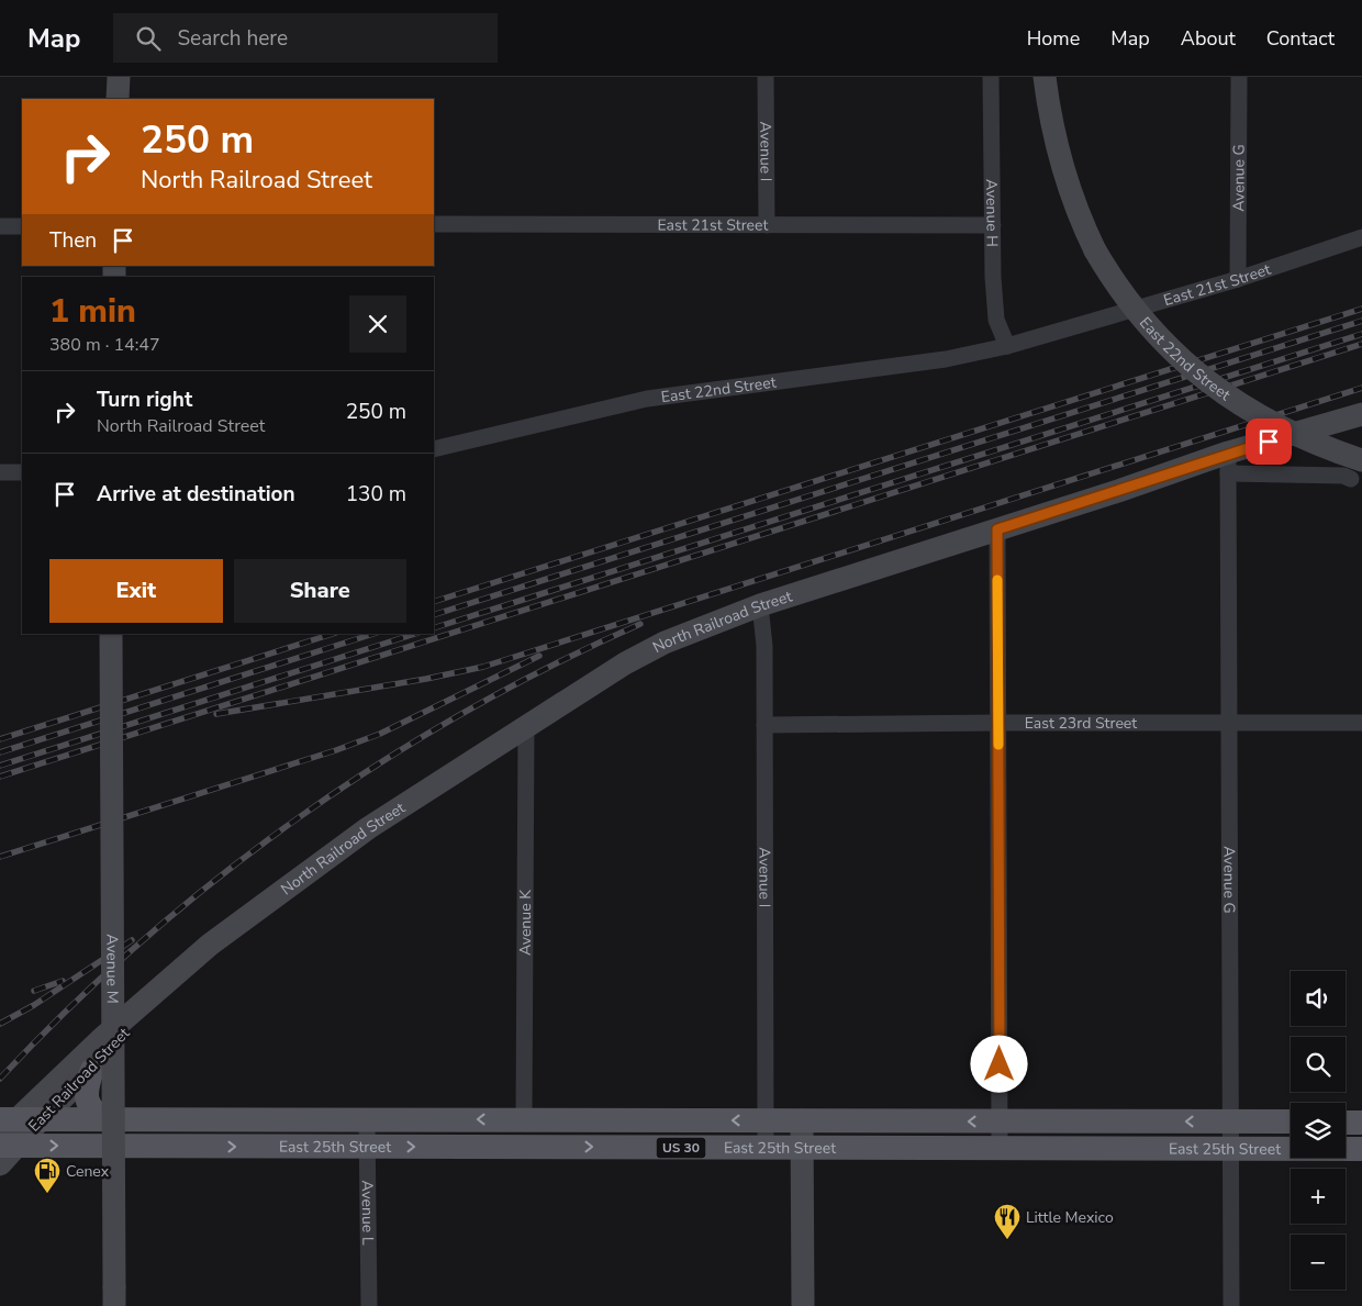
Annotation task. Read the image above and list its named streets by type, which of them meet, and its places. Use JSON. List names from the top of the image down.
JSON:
{
  "streets": {
    "main road": [
      "East 22nd Street",
      "North Railroad Street",
      "Avenue M",
      "East Railroad Street",
      "East 25th Street",
      "US 30"
    ],
    "street": [
      "Avenue I",
      "Avenue G",
      "Avenue H",
      "East 21st Street",
      "East 23rd Street",
      "Avenue K",
      "Avenue L"
    ]
  },
  "crossings": [
    ["Avenue I", "East 21st Street"],
    ["Avenue I", "North Railroad Street"],
    ["Avenue I", "East 23rd Street"],
    ["Avenue I", "East 25th Street"],
    ["Avenue G", "East 21st Street"],
    ["Avenue G", "East 22nd Street"],
    ["Avenue G", "North Railroad Street"],
    ["Avenue G", "East 23rd Street"],
    ["Avenue G", "East 25th Street"],
    ["Avenue H", "East 21st Street"],
    ["Avenue H", "East 22nd Street"],
    ["East 21st Street", "East 22nd Street"],
    ["East 22nd Street", "North Railroad Street"],
    ["North Railroad Street", "Avenue K"],
    ["North Railroad Street", "East Railroad Street"],
    ["Avenue K", "East 25th Street"],
    ["East Railroad Street", "East 25th Street"],
    ["East 25th Street", "Avenue L"]
  ],
  "places": {
    "fuel station": ["Cenex"],
    "restaurant": ["Little Mexico"]
  },
  "page": {
    "header": "Map",
    "search": "Search here",
    "nav": [
      "Home",
      "Map",
      "About",
      "Contact"
    ],
    "turn": ["250 m", "North Railroad Street"],
    "then": "Then",
    "heading": ["1 min", "380 m · 14:47"],
    "list": [
      {
        "name": "Turn right",
        "note": "North Railroad Street",
        "value": "250 m"
      },
      {
        "name": "Arrive at destination",
        "value": "130 m"
      }
    ],
    "buttons": ["Exit", "Share"],
    "map_buttons": ["+", "−"]
  }
}
